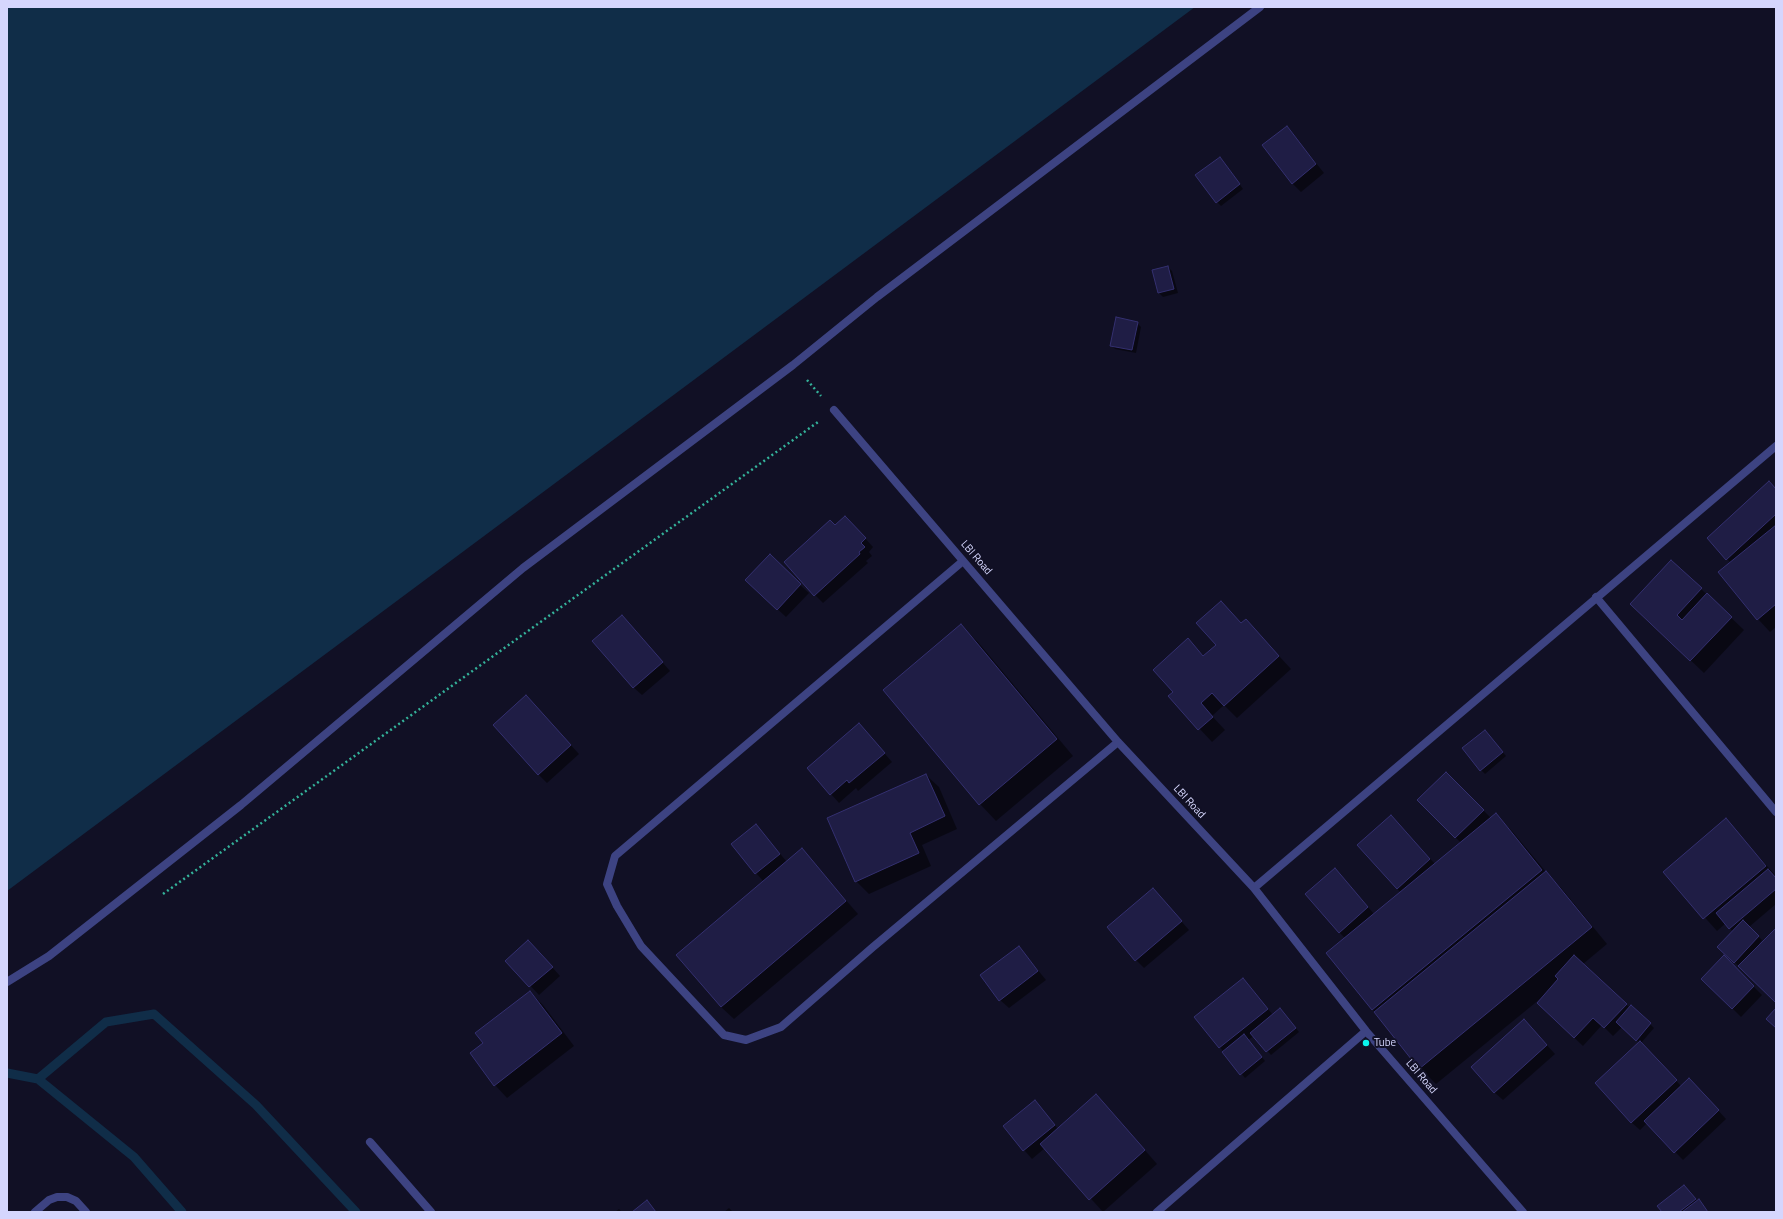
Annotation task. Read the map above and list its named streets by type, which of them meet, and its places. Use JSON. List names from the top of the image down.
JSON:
{
  "streets": {
    "street": ["LBI Road"]
  },
  "places": ["Tube"]
}
